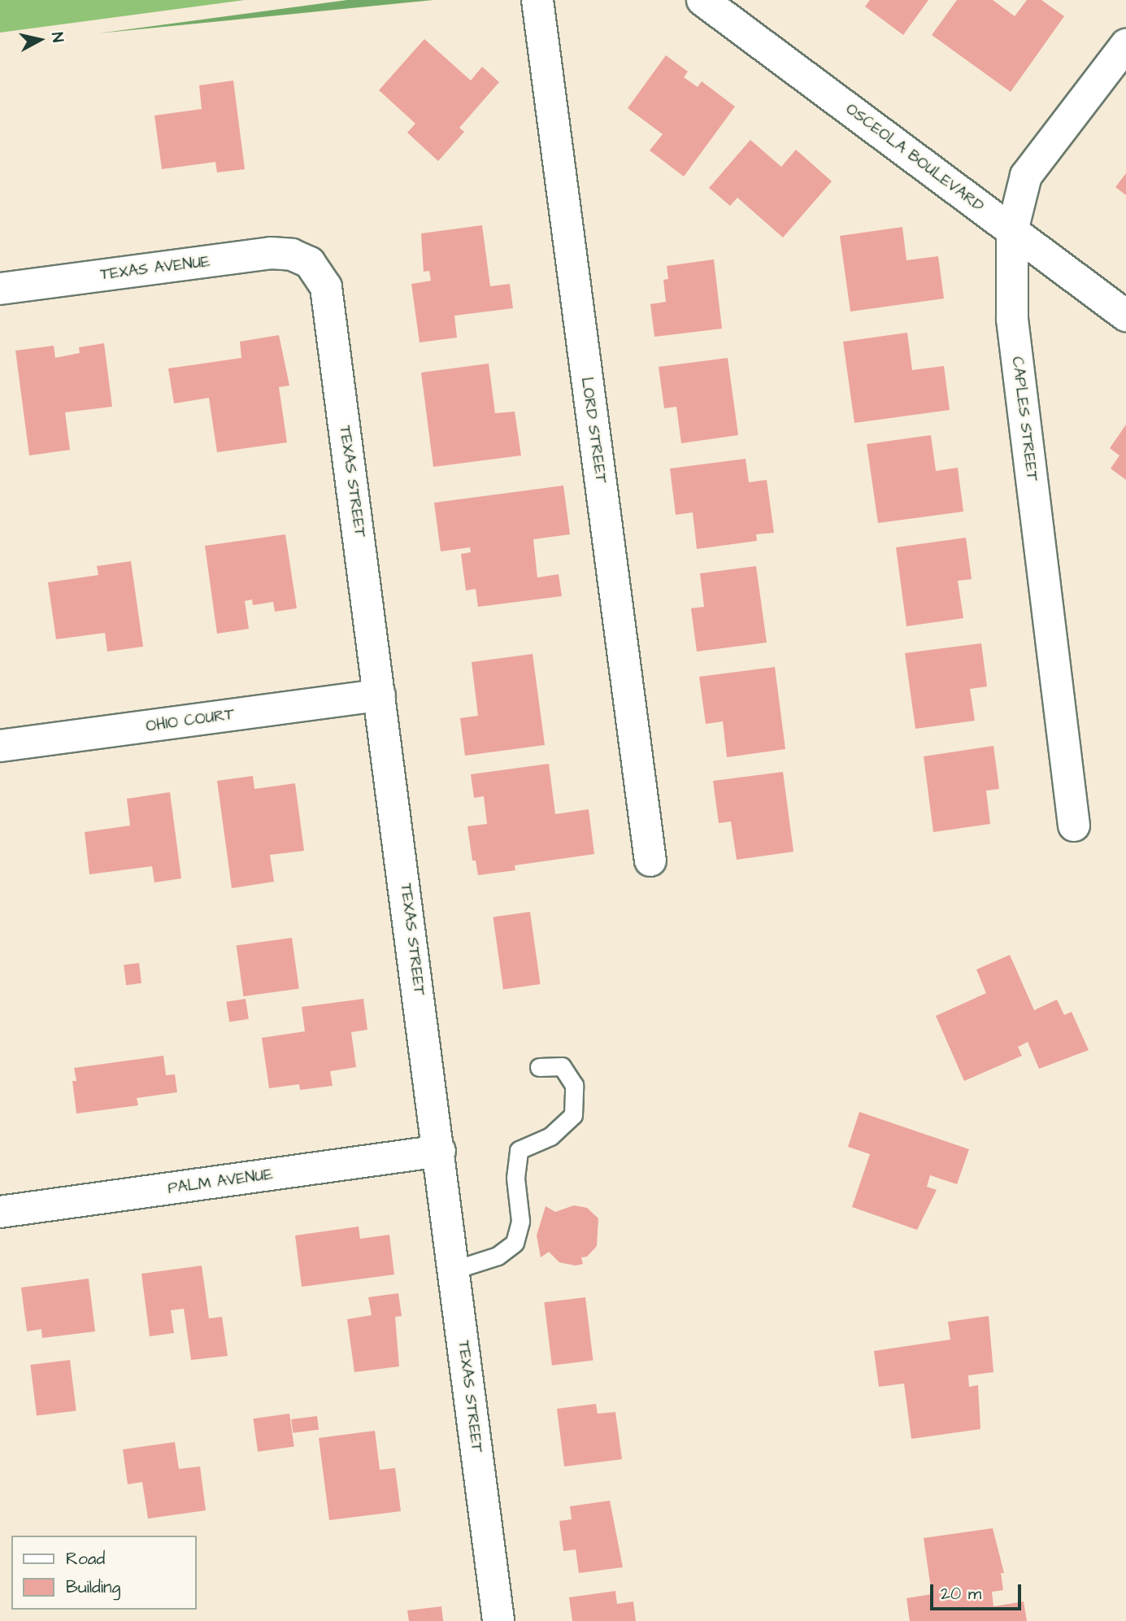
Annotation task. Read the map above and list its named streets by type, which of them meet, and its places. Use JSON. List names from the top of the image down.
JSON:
{
  "streets": {
    "street": [
      "OSCEOLA BOULEVARD",
      "TEXAS AVENUE",
      "CAPLES STREET",
      "LORD STREET",
      "TEXAS STREET",
      "OHIO COURT",
      "PALM AVENUE"
    ]
  },
  "crossings": [
    ["OSCEOLA BOULEVARD", "CAPLES STREET"],
    ["TEXAS AVENUE", "TEXAS STREET"],
    ["TEXAS STREET", "OHIO COURT"],
    ["TEXAS STREET", "PALM AVENUE"]
  ],
  "legend": ["Road", "Building"],
  "scale_bar": "20 m",
  "north": "right"
}
